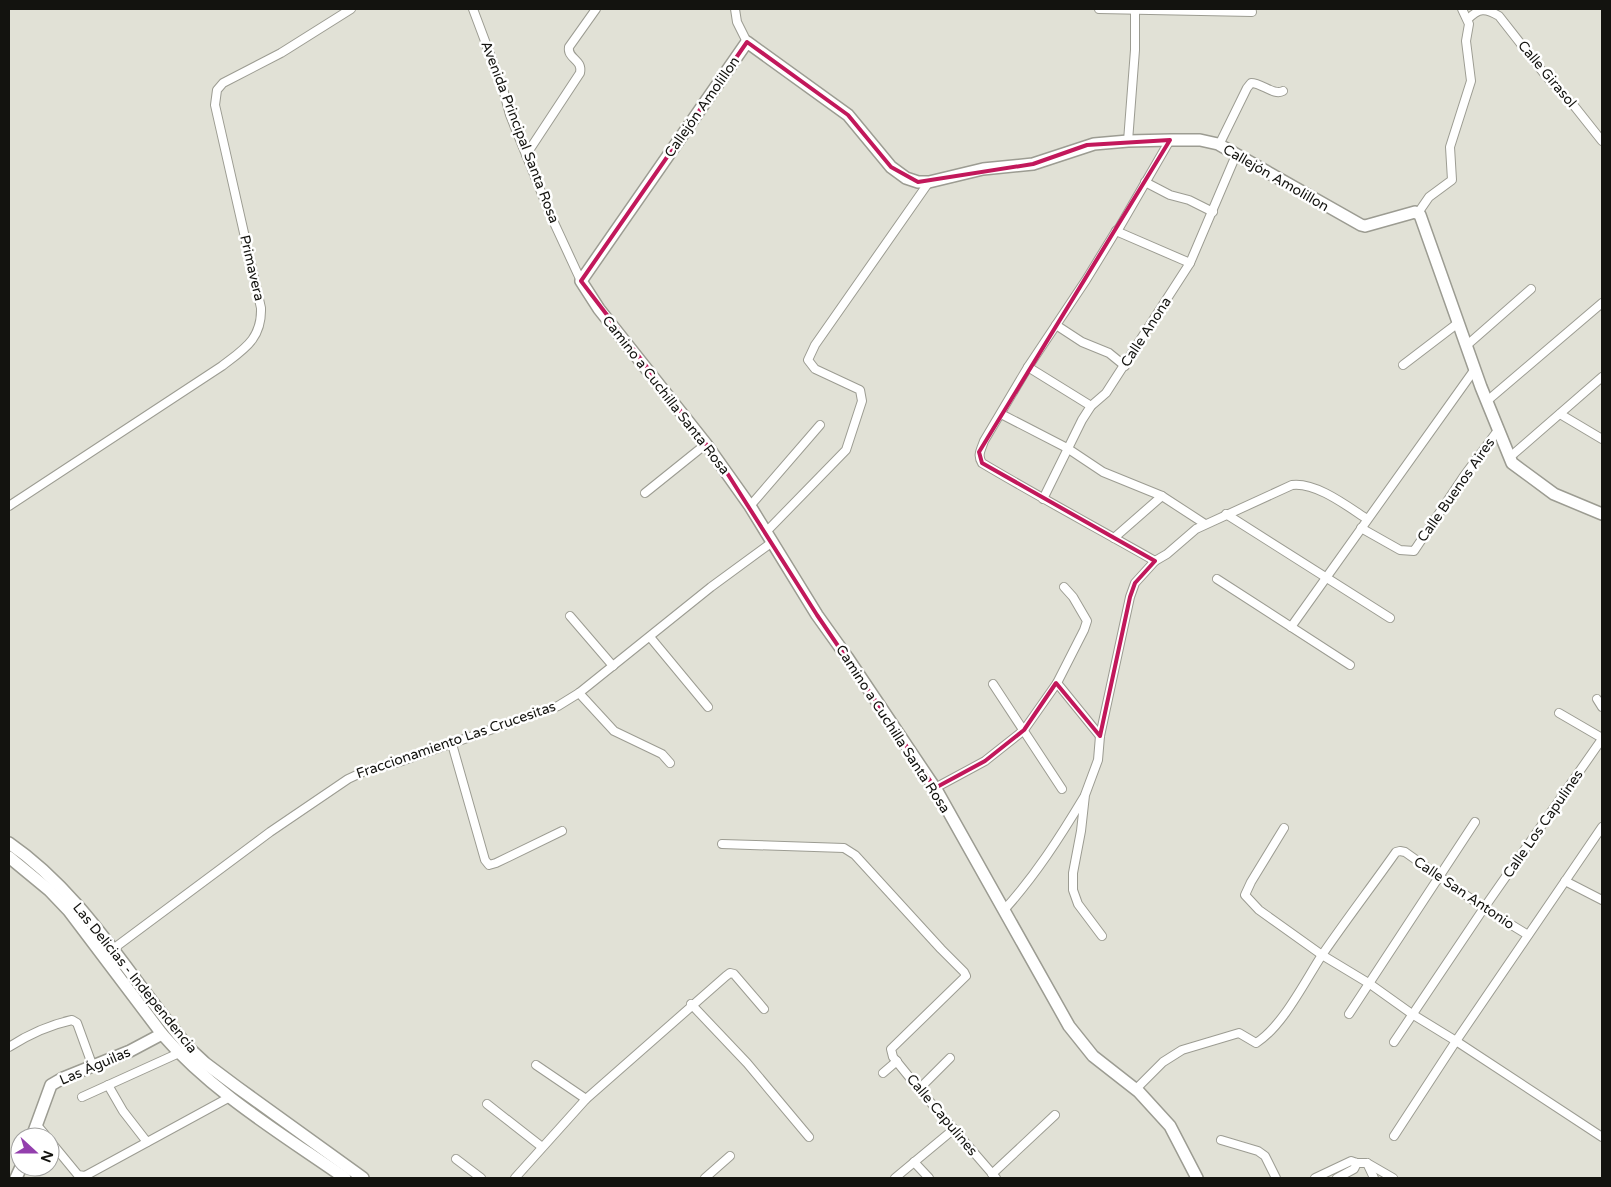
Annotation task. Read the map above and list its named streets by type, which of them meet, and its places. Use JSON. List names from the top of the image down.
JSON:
{
  "streets": {
    "street": [
      "Calle Girasol",
      "Callejón Amolillon",
      "Avenida Principal Santa Rosa",
      "Primavera",
      "Calle Anona",
      "Camino a Cuchilla Santa Rosa",
      "Calle Buenos Aires",
      "Fraccionamiento Las Crucesitas",
      "Calle Los Capulines",
      "Calle San Antonio",
      "Las Delicias - Independencia",
      "Las Águilas",
      "Calle Capulines"
    ]
  },
  "crossings": [
    ["Callejón Amolillon", "Avenida Principal Santa Rosa"],
    ["Callejón Amolillon", "Calle Anona"],
    ["Callejón Amolillon", "Camino a Cuchilla Santa Rosa"],
    ["Callejón Amolillon", "Fraccionamiento Las Crucesitas"],
    ["Avenida Principal Santa Rosa", "Camino a Cuchilla Santa Rosa"],
    ["Camino a Cuchilla Santa Rosa", "Fraccionamiento Las Crucesitas"],
    ["Fraccionamiento Las Crucesitas", "Las Delicias - Independencia"],
    ["Calle Los Capulines", "Calle San Antonio"],
    ["Las Delicias - Independencia", "Las Águilas"]
  ],
  "north": "right"
}
